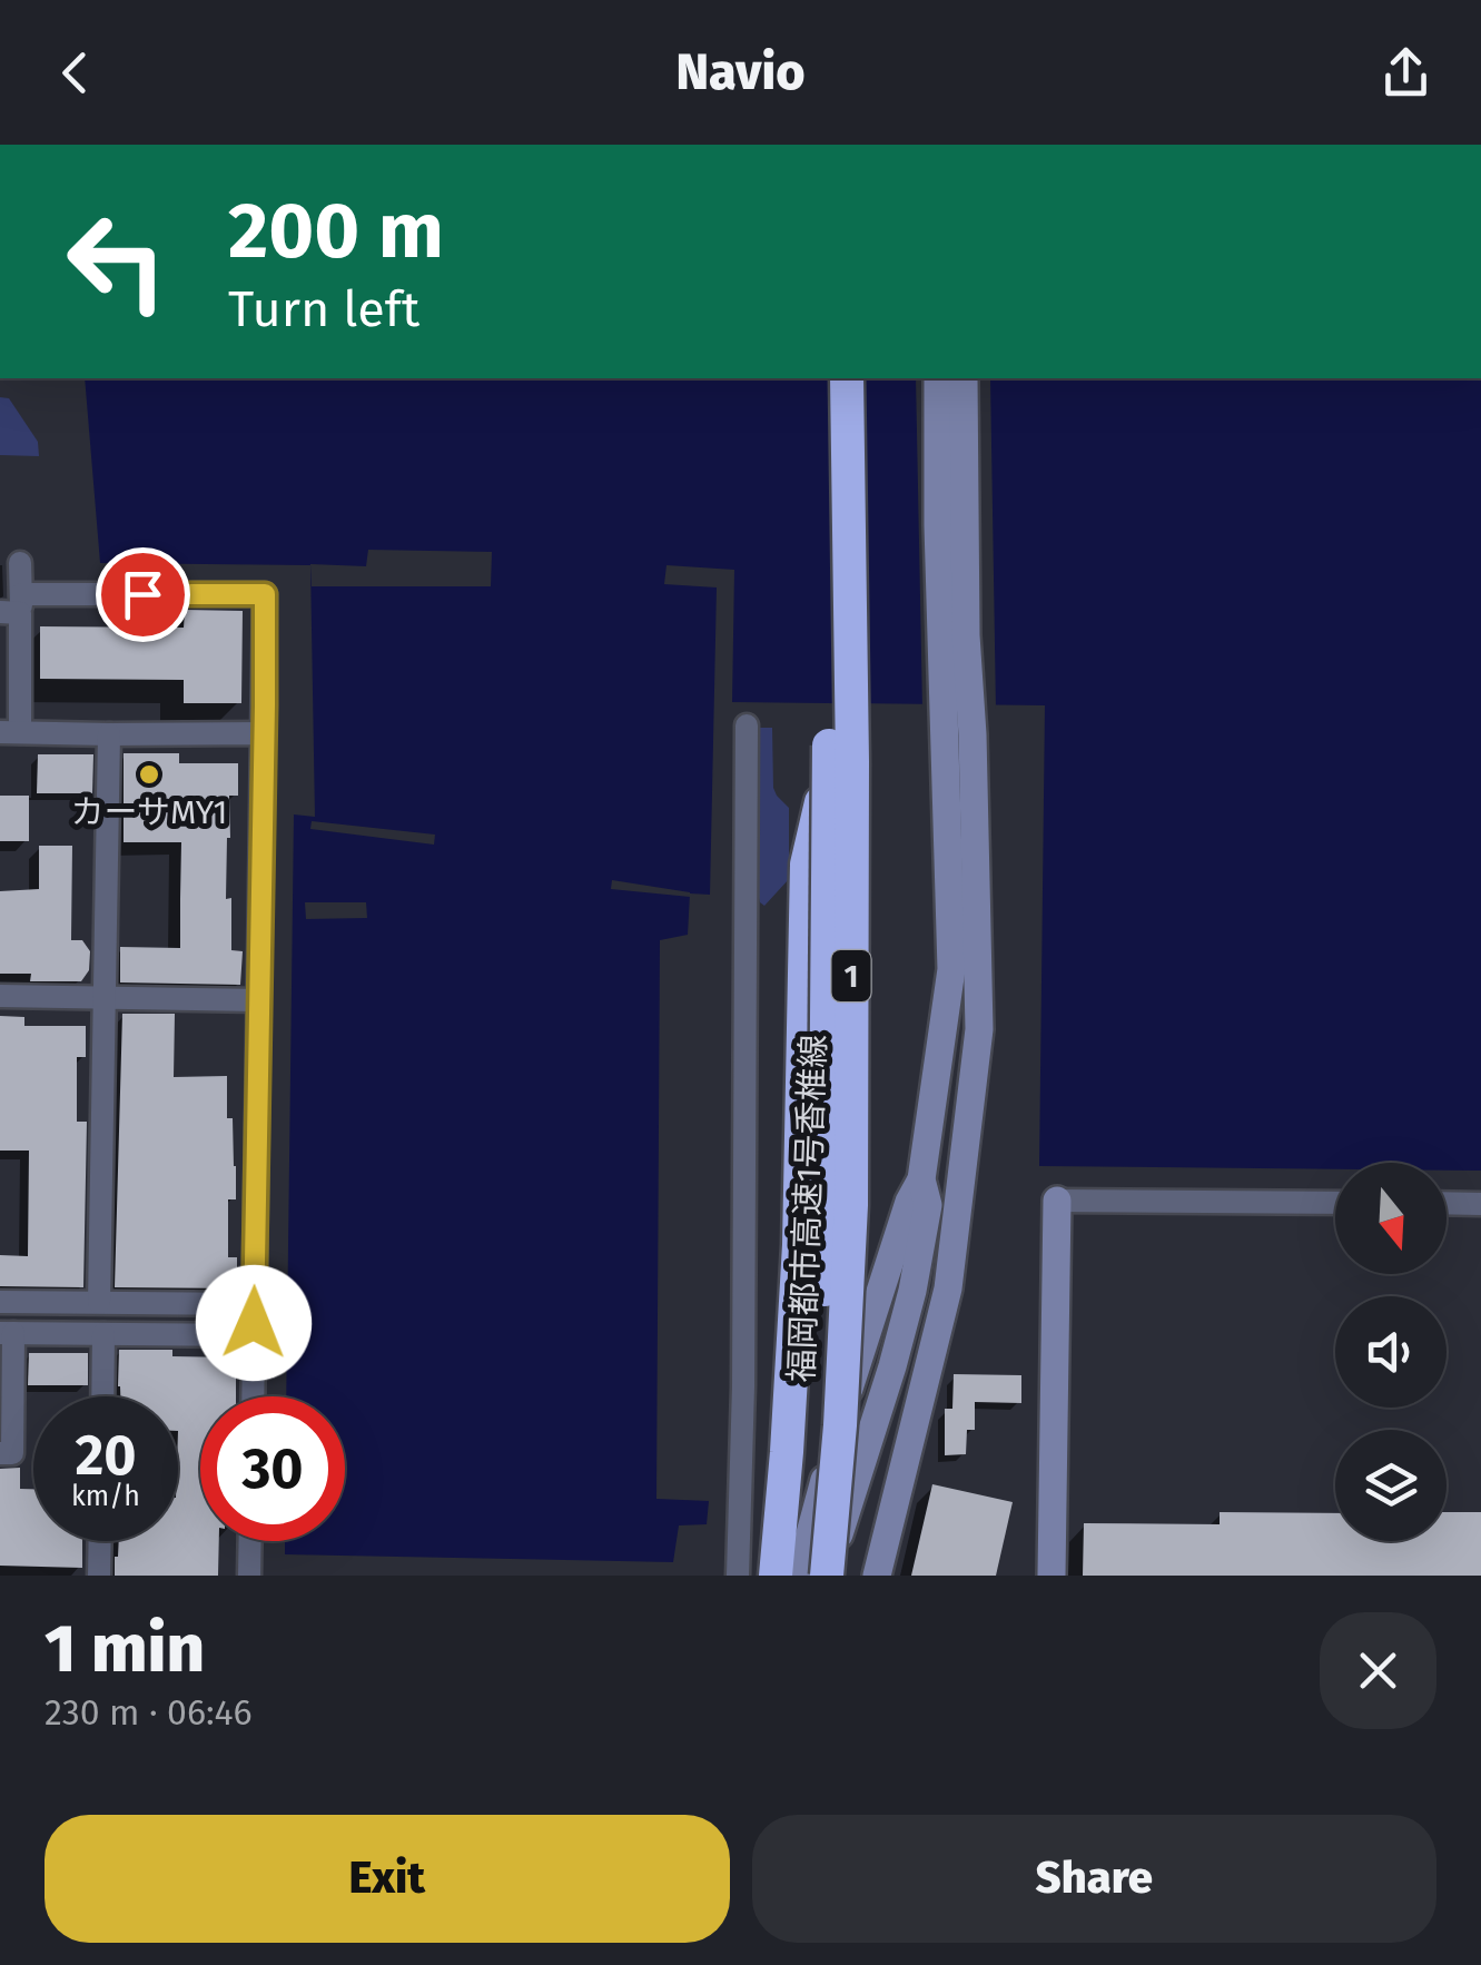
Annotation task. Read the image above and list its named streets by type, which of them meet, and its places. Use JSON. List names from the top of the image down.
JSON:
{
  "streets": {
    "highway": ["1", "福岡都市高速1号香椎線"]
  },
  "places": ["カーサMY1"],
  "north": "bottom",
  "page": {
    "header": "Navio",
    "turn": ["200 m", "Turn left"],
    "speed": "20 km/h",
    "limit": "30",
    "heading": ["1 min", "230 m · 06:46"],
    "buttons": ["Exit", "Share"]
  }
}
